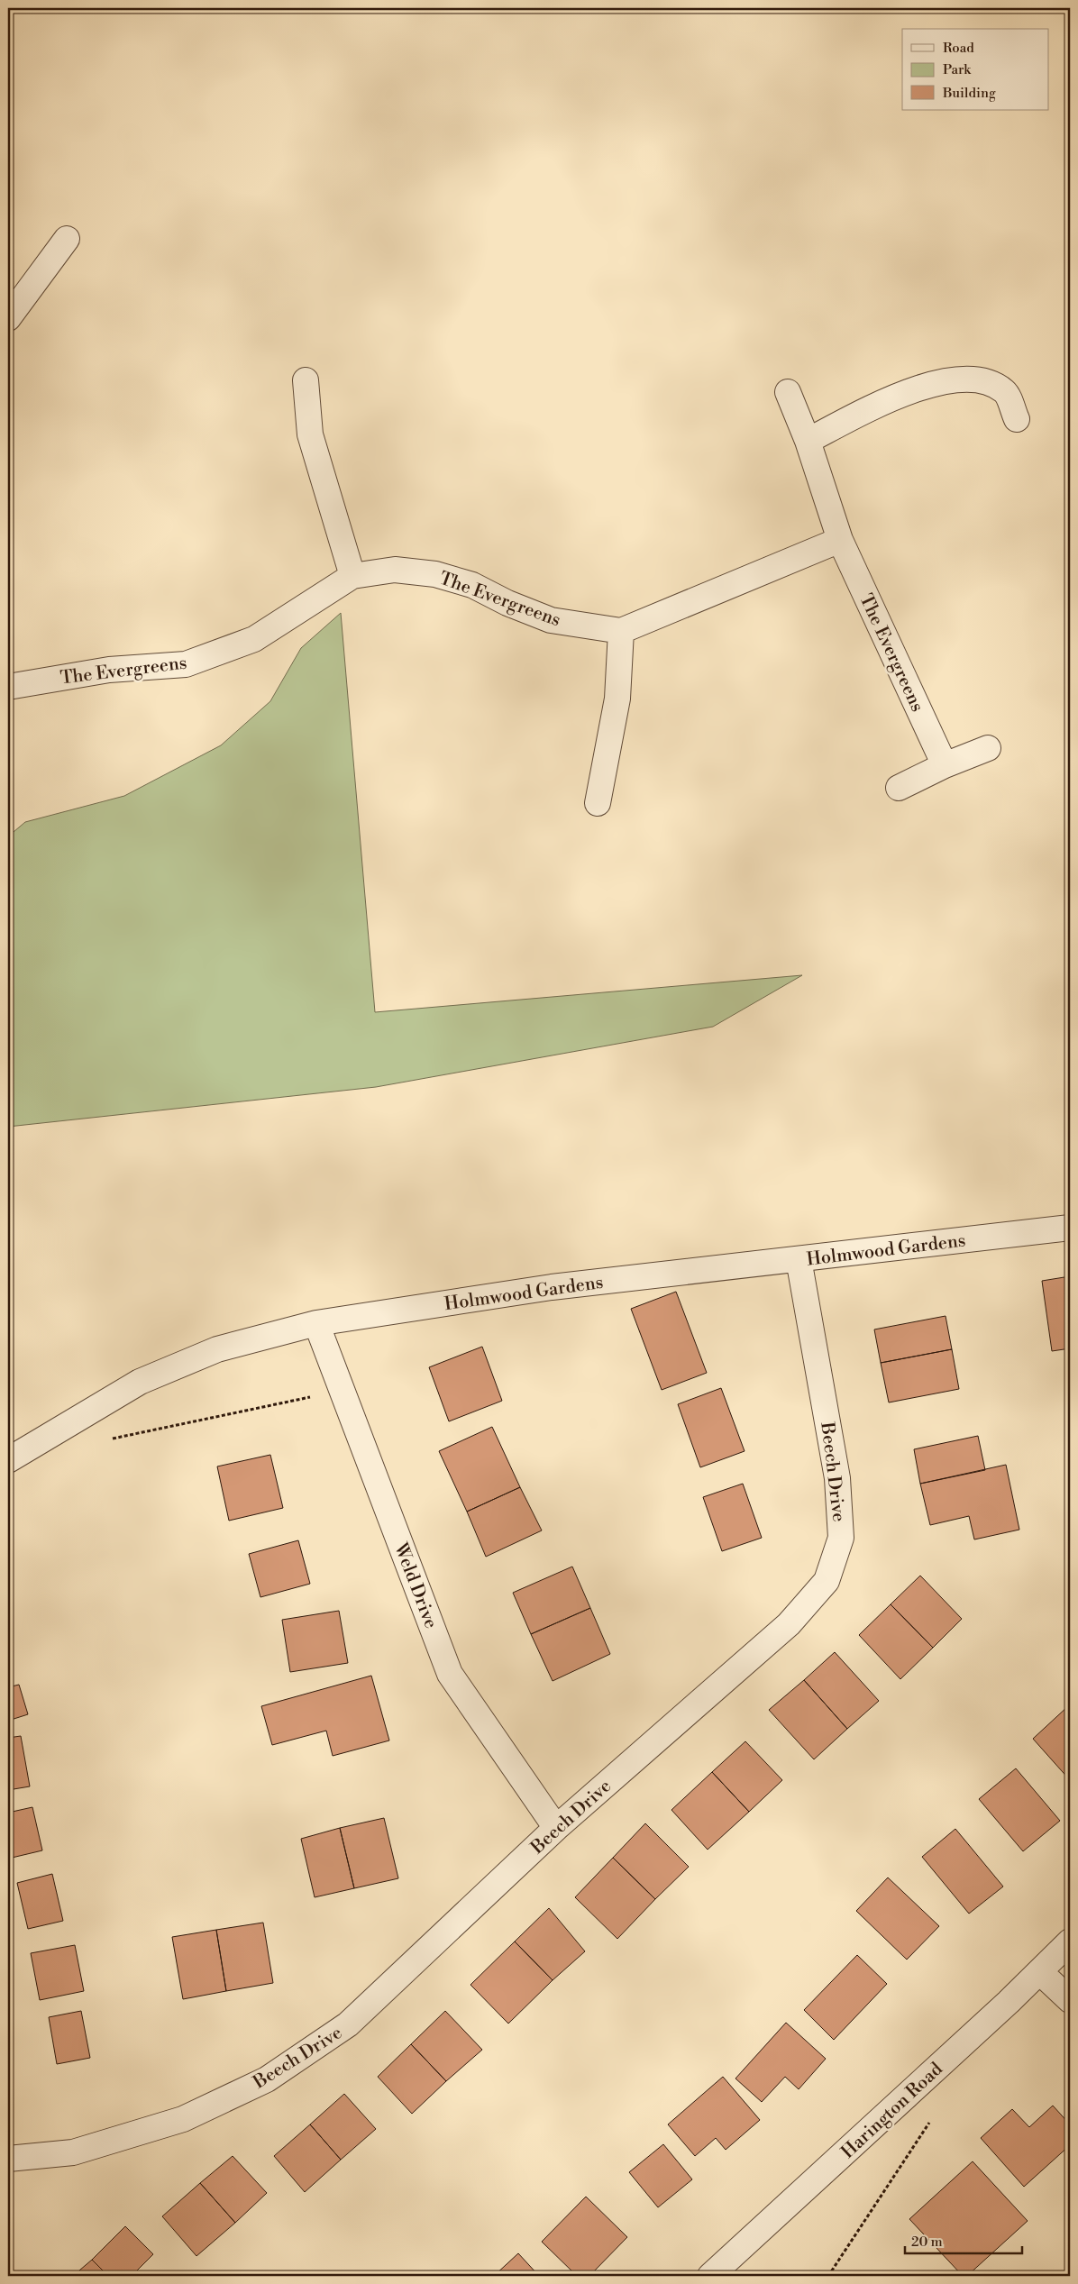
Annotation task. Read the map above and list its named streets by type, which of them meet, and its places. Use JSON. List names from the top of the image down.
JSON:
{
  "streets": {
    "street": [
      "The Evergreens",
      "Holmwood Gardens",
      "Beech Drive",
      "Weld Drive",
      "Harington Road"
    ]
  },
  "crossings": [
    ["Holmwood Gardens", "Beech Drive"],
    ["Holmwood Gardens", "Weld Drive"],
    ["Beech Drive", "Weld Drive"]
  ],
  "legend": ["Road", "Park", "Building"],
  "scale_bar": "20 m"
}
